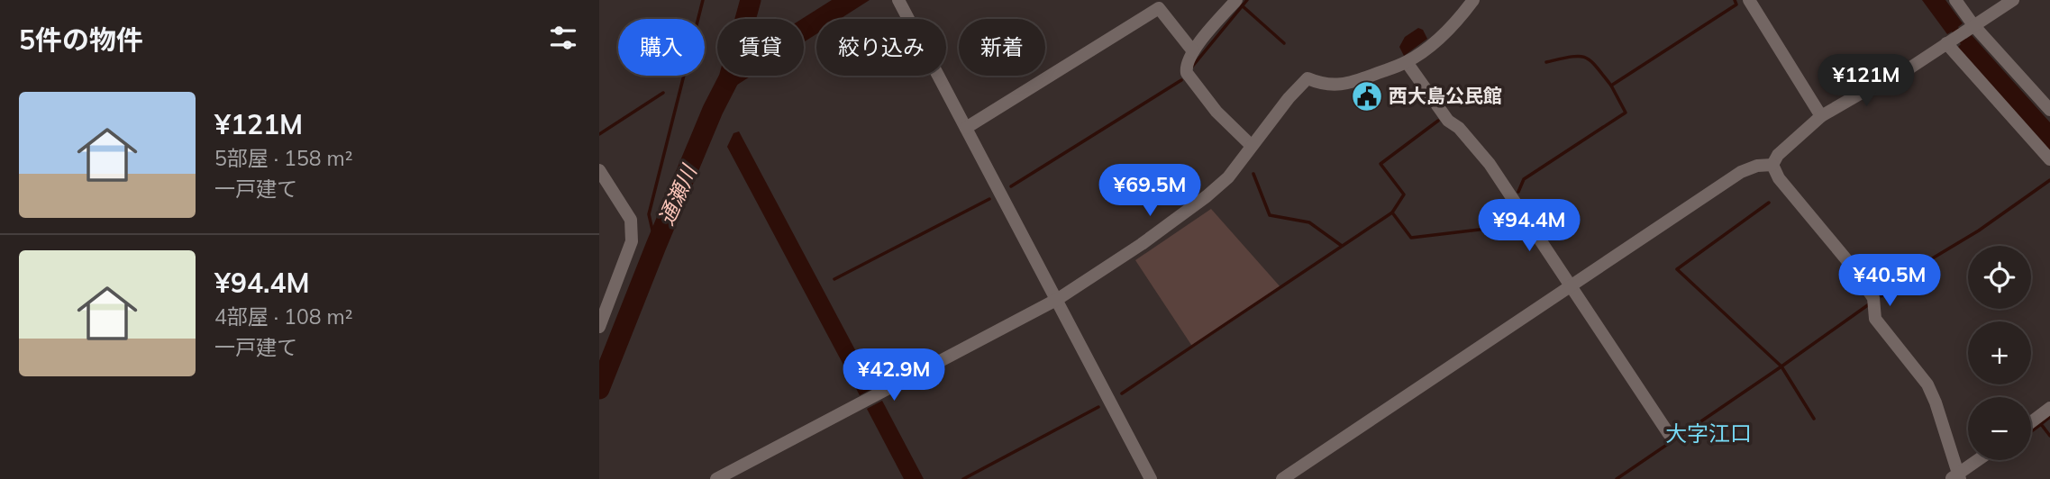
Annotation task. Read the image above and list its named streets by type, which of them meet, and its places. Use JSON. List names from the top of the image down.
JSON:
{
  "districts": ["大字江口"],
  "water": ["通瀬川"],
  "places": {
    "public building": ["西大島公民館"]
  },
  "page": {
    "heading": "5件の物件",
    "chip": [
      "購入",
      "賃貸",
      "絞り込み",
      "新着"
    ],
    "price": [
      "¥121M",
      "¥69.5M",
      "¥94.4M",
      "¥40.5M",
      "¥42.9M"
    ],
    "list": [
      {
        "name": "¥121M",
        "note": "5部屋 · 158 m² · 一戸建て"
      },
      {
        "name": "¥94.4M",
        "note": "4部屋 · 108 m² · 一戸建て"
      }
    ],
    "map_buttons": ["+", "−"]
  }
}
